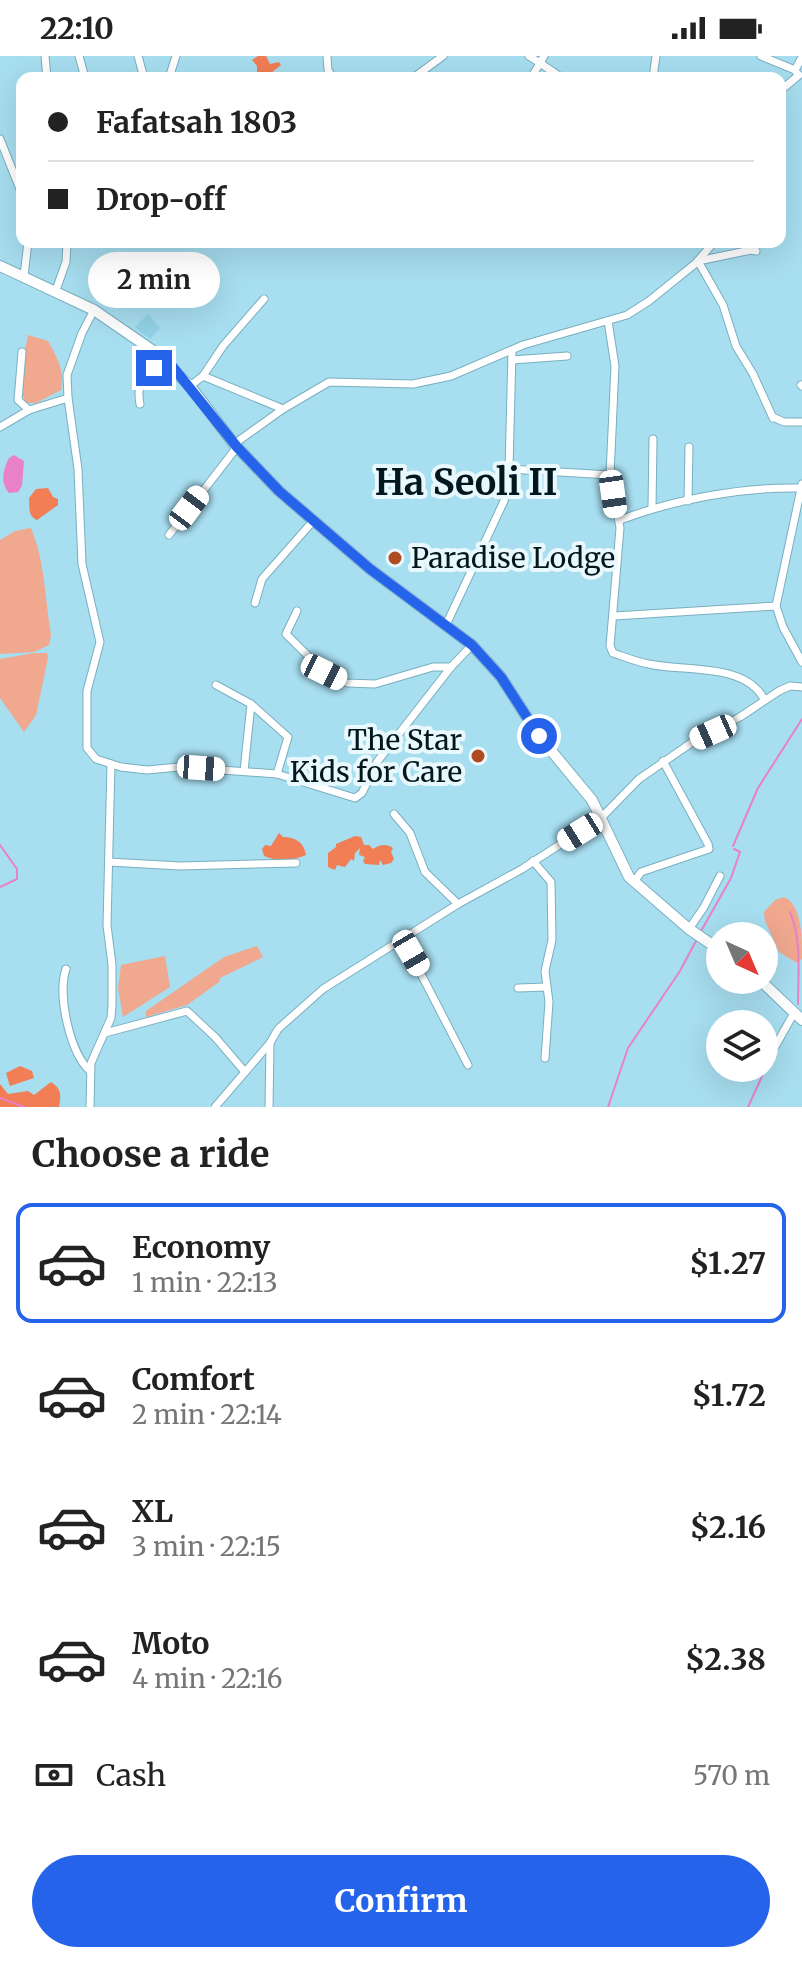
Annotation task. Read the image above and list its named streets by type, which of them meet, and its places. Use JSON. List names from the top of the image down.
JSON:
{
  "districts": ["Ha Seoli II"],
  "places": ["Paradise Lodge", "The Star Kids for Care"],
  "north": "bottom right",
  "page": {
    "status": "22:10",
    "banner": ["Fafatsah 1803", "Drop-off"],
    "bubble": "2 min",
    "heading": "Choose a ride",
    "list": [
      {
        "name": "Economy",
        "note": "1 min · 22:13",
        "value": "$1.27"
      },
      {
        "name": "Comfort",
        "note": "2 min · 22:14",
        "value": "$1.72"
      },
      {
        "name": "XL",
        "note": "3 min · 22:15",
        "value": "$2.16"
      },
      {
        "name": "Moto",
        "note": "4 min · 22:16",
        "value": "$2.38"
      }
    ],
    "pay": ["Cash", "570 m"],
    "buttons": "Confirm"
  }
}
